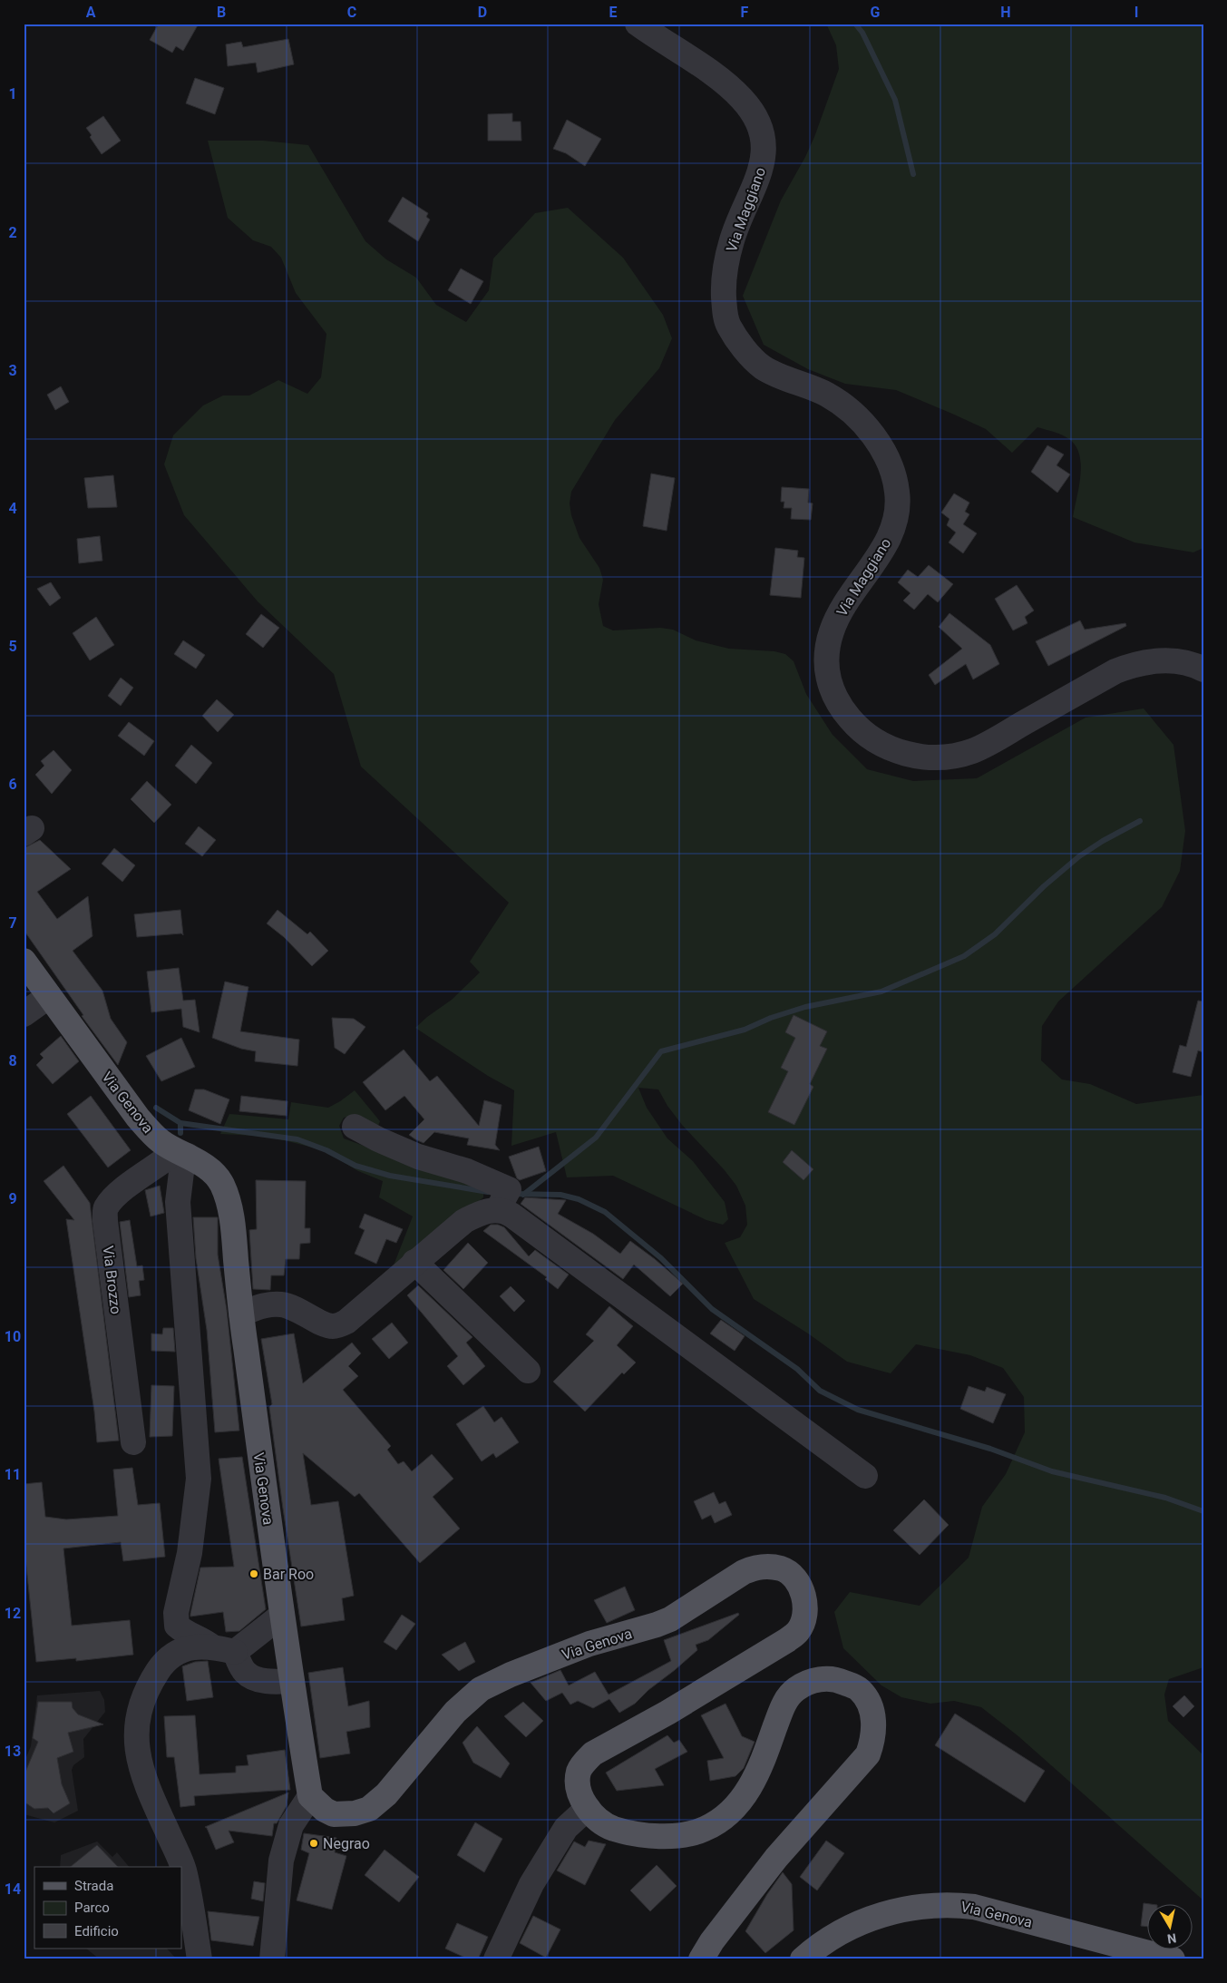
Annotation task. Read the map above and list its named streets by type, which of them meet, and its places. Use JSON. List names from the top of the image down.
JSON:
{
  "streets": {
    "main road": ["Via Genova"],
    "street": ["Via Maggiano", "Via Brozzo"]
  },
  "crossings": [
    ["Via Genova", "Via Brozzo"]
  ],
  "places": ["Bar Roo", "Negrao"],
  "legend": ["Strada", "Parco", "Edificio"],
  "north": "bottom",
  "grid": {
    "columns": [
      "A",
      "B",
      "C",
      "D",
      "E",
      "F",
      "G",
      "H",
      "I"
    ],
    "rows": [
      "1",
      "2",
      "3",
      "4",
      "5",
      "6",
      "7",
      "8",
      "9",
      "10",
      "11",
      "12",
      "13",
      "14"
    ]
  }
}
